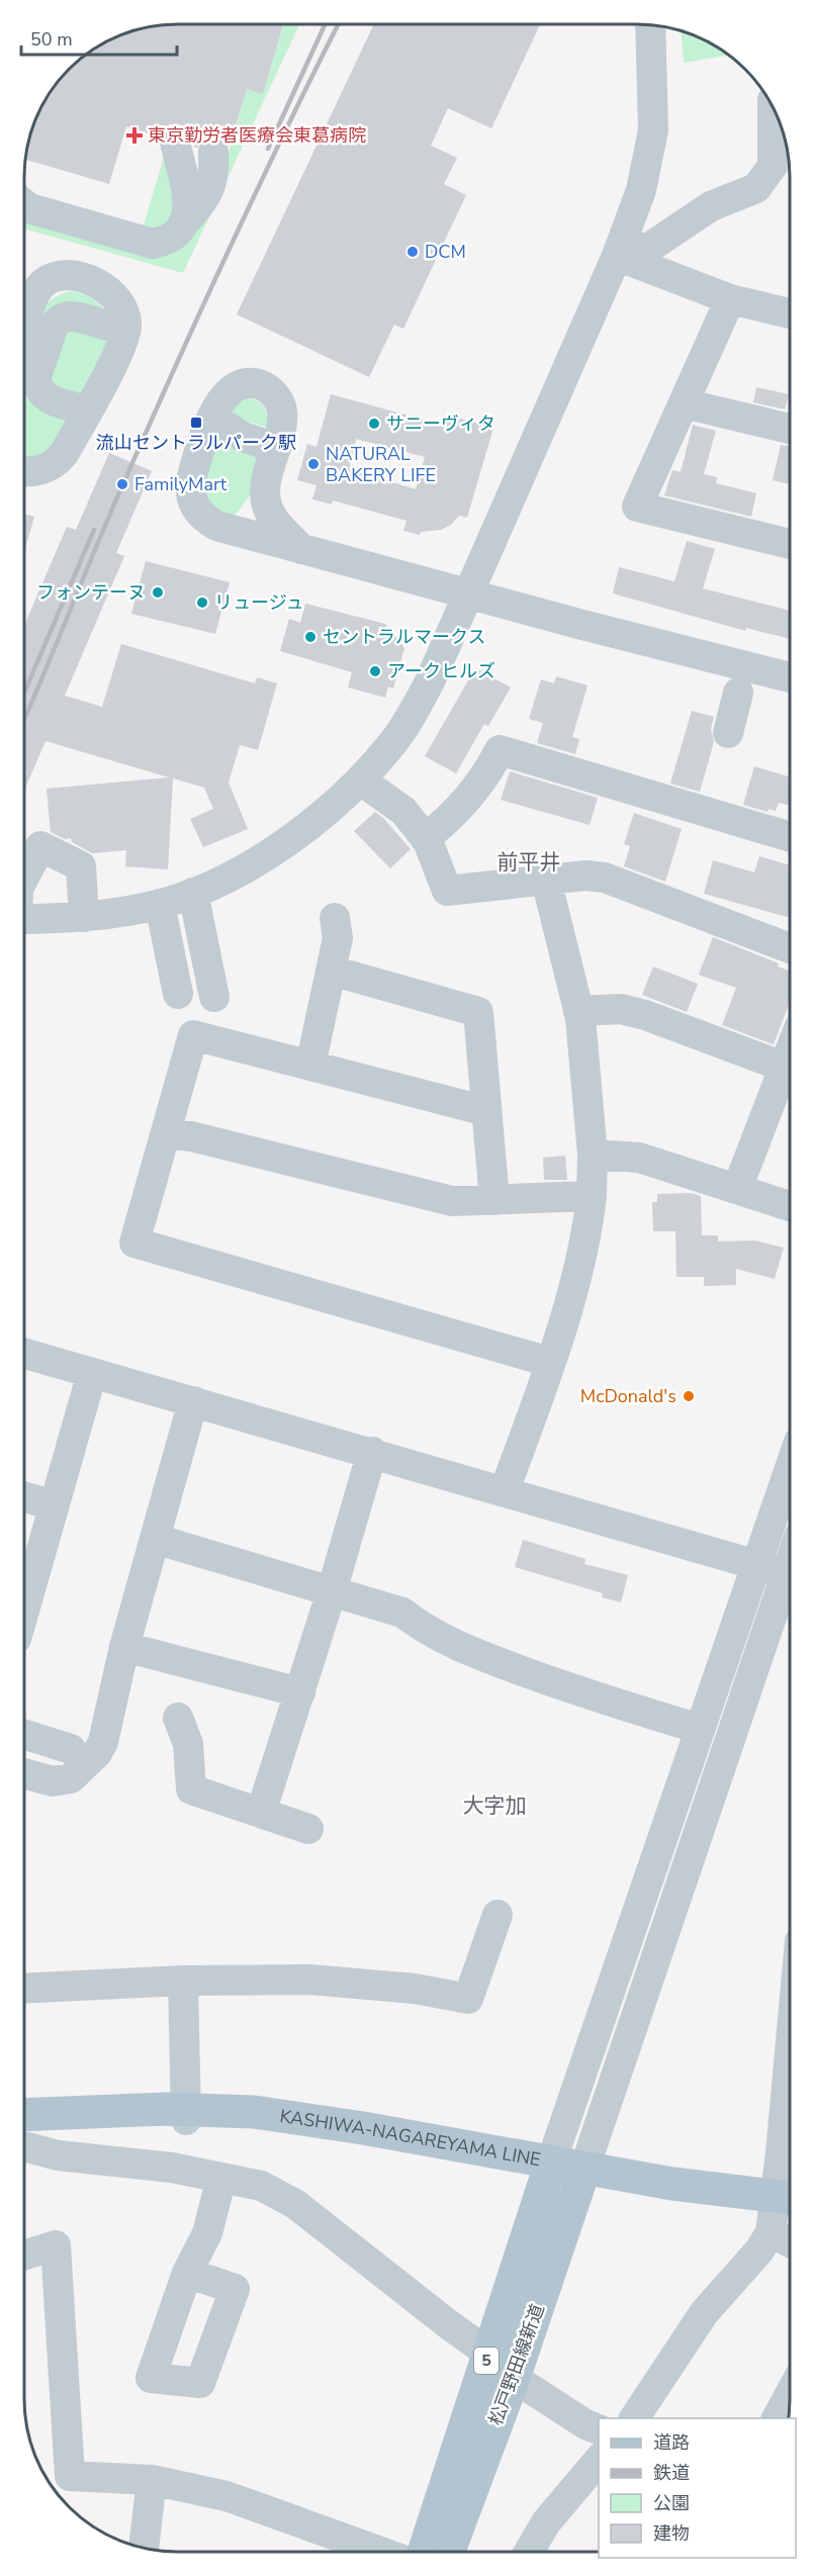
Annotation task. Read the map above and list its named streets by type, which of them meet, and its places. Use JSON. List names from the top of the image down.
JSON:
{
  "streets": {
    "main road": ["KASHIWA-NAGAREYAMA LINE", "5", "松戸野田線新道"]
  },
  "crossings": [
    ["KASHIWA-NAGAREYAMA LINE", "5"],
    ["KASHIWA-NAGAREYAMA LINE", "松戸野田線新道"]
  ],
  "districts": ["前平井", "大字加"],
  "places": {
    "health": ["東京勤労者医療会東葛病院"],
    "other": [
      "DCM",
      "サニーヴィタ",
      "NATURAL BAKERY LIFE",
      "FamilyMart",
      "フォンテーヌ",
      "リュージュ",
      "セントラルマークス",
      "アークヒルズ",
      "McDonald's"
    ],
    "transit": ["流山セントラルパーク駅"]
  },
  "legend": [
    "道路",
    "鉄道",
    "公園",
    "建物"
  ],
  "scale_bar": "50 m"
}
